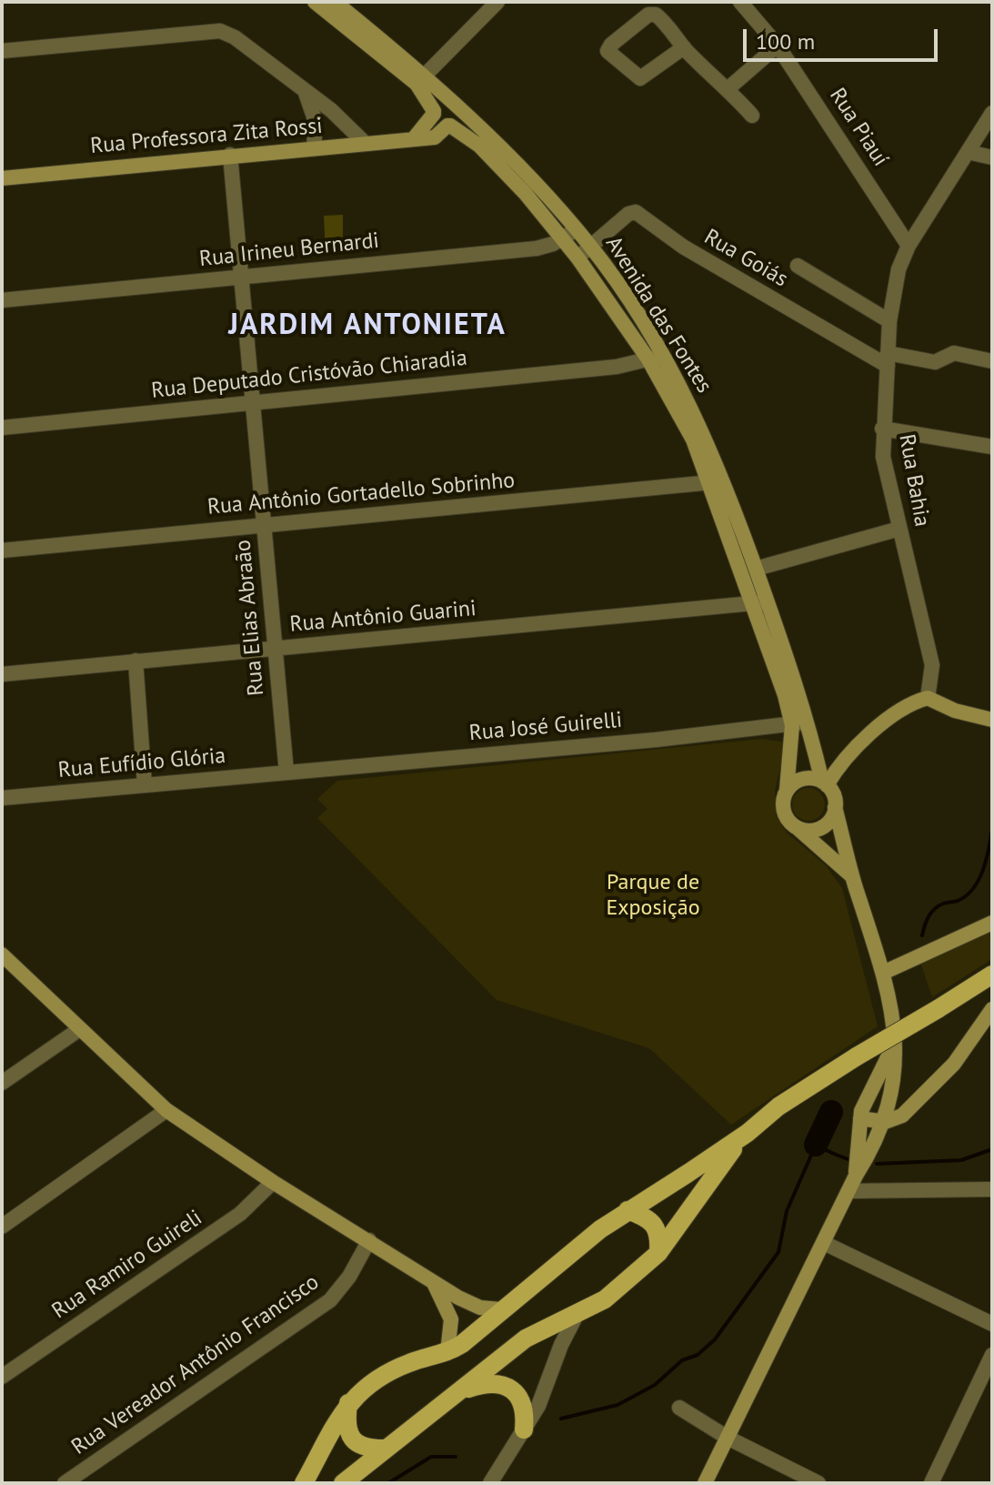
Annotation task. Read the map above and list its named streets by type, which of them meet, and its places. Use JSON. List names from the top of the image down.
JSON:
{
  "streets": {
    "main road": ["Rua Professora Zita Rossi", "Avenida das Fontes"],
    "street": [
      "Rua Piauí",
      "Rua Irineu Bernardi",
      "Rua Goiás",
      "Rua Deputado Cristóvão Chiaradia",
      "Rua Bahia",
      "Rua Antônio Gortadello Sobrinho",
      "Rua Antônio Guarini",
      "Rua Elias Abraão",
      "Rua José Guirelli",
      "Rua Eufídio Glória",
      "Rua Ramiro Guireli",
      "Rua Vereador Antônio Francisco"
    ]
  },
  "crossings": [
    ["Rua Piauí", "Rua Bahia"],
    ["Rua Professora Zita Rossi", "Avenida das Fontes"],
    ["Rua Professora Zita Rossi", "Rua Elias Abraão"],
    ["Rua Irineu Bernardi", "Avenida das Fontes"],
    ["Rua Irineu Bernardi", "Rua Elias Abraão"],
    ["Rua Goiás", "Avenida das Fontes"],
    ["Rua Goiás", "Rua Bahia"],
    ["Avenida das Fontes", "Rua Deputado Cristóvão Chiaradia"],
    ["Avenida das Fontes", "Rua Antônio Gortadello Sobrinho"],
    ["Avenida das Fontes", "Rua Antônio Guarini"],
    ["Avenida das Fontes", "Rua José Guirelli"],
    ["Rua Deputado Cristóvão Chiaradia", "Rua Elias Abraão"],
    ["Rua Antônio Gortadello Sobrinho", "Rua Elias Abraão"],
    ["Rua Antônio Guarini", "Rua Elias Abraão"],
    ["Rua Elias Abraão", "Rua José Guirelli"],
    ["Rua Elias Abraão", "Rua Eufídio Glória"],
    ["Rua José Guirelli", "Rua Eufídio Glória"]
  ],
  "districts": ["JARDIM ANTONIETA"],
  "parks": ["Parque de Exposição"],
  "scale_bar": "100 m"
}
